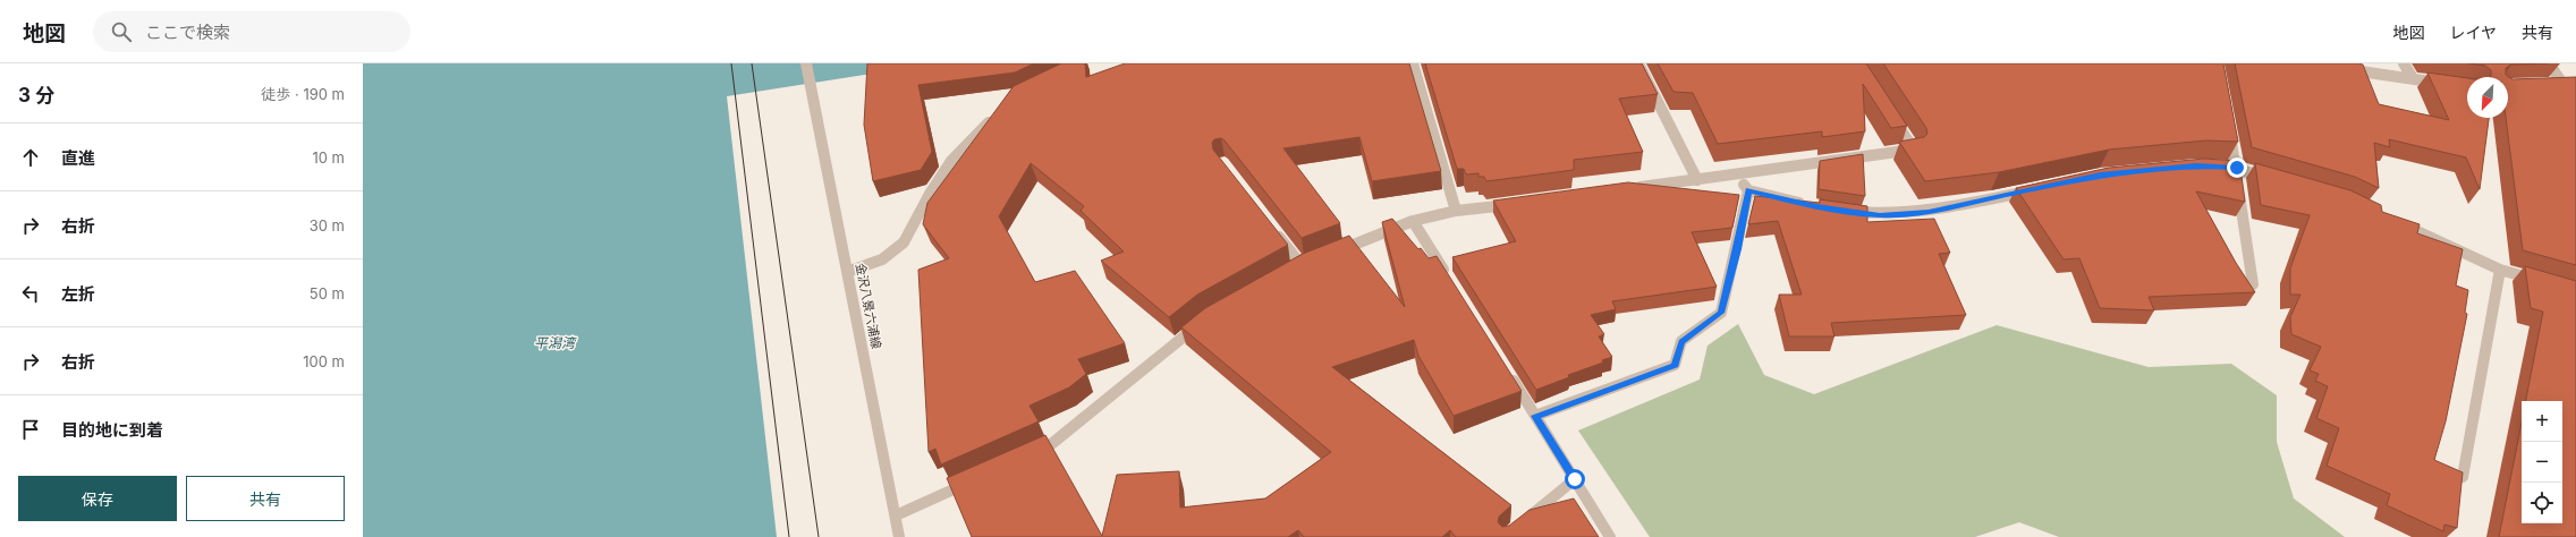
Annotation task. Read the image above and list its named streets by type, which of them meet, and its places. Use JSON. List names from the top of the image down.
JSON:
{
  "streets": {
    "street": ["金沢八景六浦線"]
  },
  "water": ["平潟湾"],
  "north": "bottom left",
  "page": {
    "header": "地図",
    "search": "ここで検索",
    "nav": ["地図", "レイヤ", "共有"],
    "heading": ["3 分", "徒歩 · 190 m"],
    "list": [
      ["直進", "10 m"],
      ["右折", "30 m"],
      ["左折", "50 m"],
      ["右折", "100 m"],
      "目的地に到着"
    ],
    "map_buttons": ["+", "−"],
    "buttons": ["保存", "共有"]
  }
}
